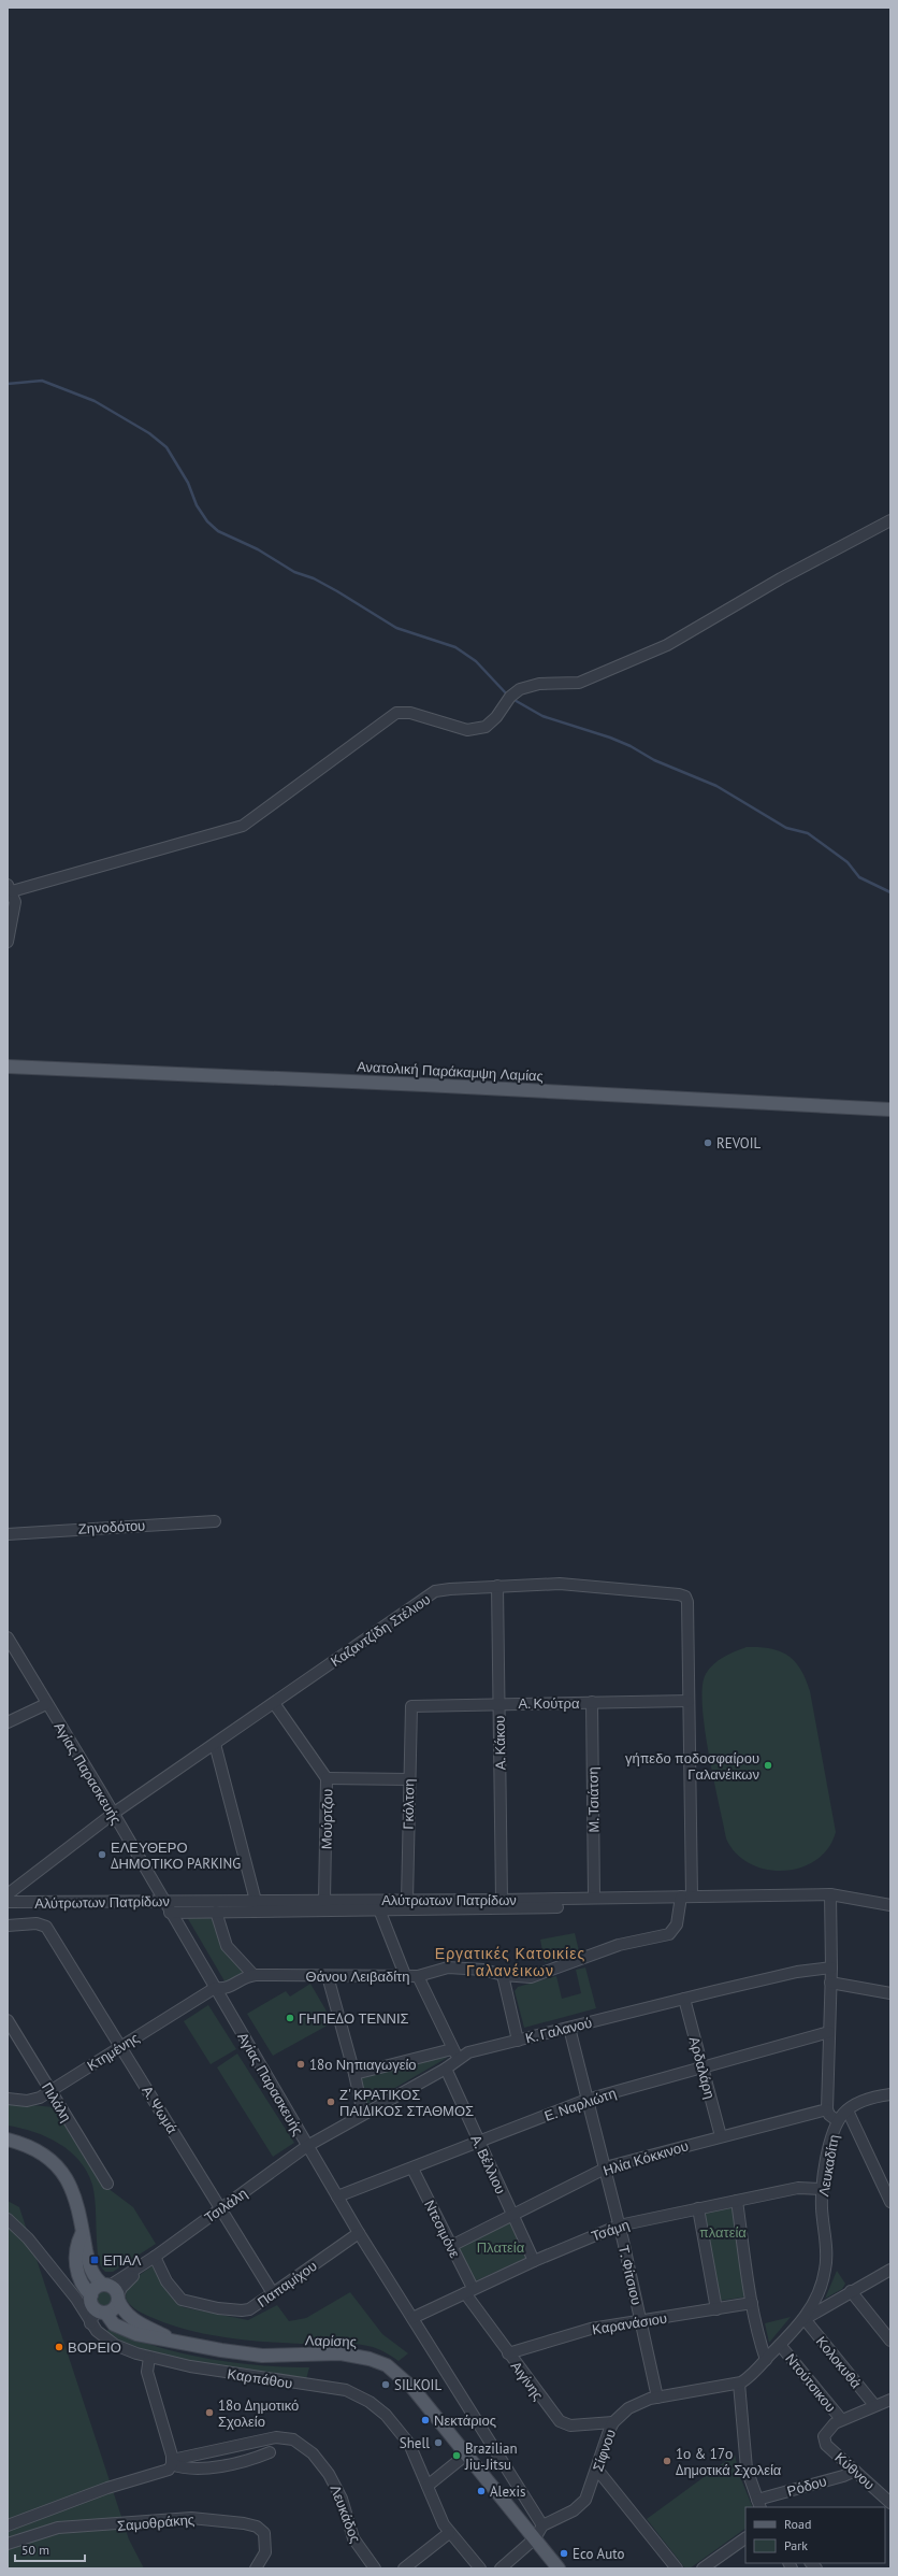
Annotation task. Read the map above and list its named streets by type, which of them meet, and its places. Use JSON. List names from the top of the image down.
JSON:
{
  "streets": {
    "main road": ["Ανατολική Παράκαμψη Λαμίας", "Λαρίσης"],
    "street": [
      "Ζηνοδότου",
      "Καζαντζίδη Στέλιου",
      "Α. Κούτρα",
      "Α. Κάκου",
      "Αγίας Παρασκευής",
      "Μ. Τσιάτση",
      "Γκόλτση",
      "Μούρτζου",
      "Αλύτρωτων Πατρίδων",
      "Θάνου Λειβαδίτη",
      "Κ. Γαλανού",
      "Κτημένης",
      "Αρδαλάρη",
      "Πιλάλη",
      "Ε. Ναρλιώτη",
      "Α. Ψωμά",
      "Ηλία Κόκκινου",
      "Α. Βέλλιου",
      "Λευκαδίτη",
      "Τσιλάλη",
      "Ντεσιμόνε",
      "Τσάμη",
      "Τ. Φίτσιου",
      "Παπαμίχου",
      "Καρανάσιου",
      "Κολοκυθά",
      "Καρπάθου",
      "Αιγίνης",
      "Ντούτσικου",
      "Σίφνου",
      "Κύθνου",
      "Ρόδου",
      "Λευκάδος",
      "Σαμοθράκης"
    ]
  },
  "crossings": [
    ["Καζαντζίδη Στέλιου", "Α. Κάκου"],
    ["Καζαντζίδη Στέλιου", "Αγίας Παρασκευής"],
    ["Καζαντζίδη Στέλιου", "Μούρτζου"],
    ["Καζαντζίδη Στέλιου", "Θάνου Λειβαδίτη"],
    ["Α. Κούτρα", "Α. Κάκου"],
    ["Α. Κούτρα", "Μ. Τσιάτση"],
    ["Α. Κούτρα", "Γκόλτση"],
    ["Α. Κούτρα", "Θάνου Λειβαδίτη"],
    ["Α. Κάκου", "Αλύτρωτων Πατρίδων"],
    ["Αγίας Παρασκευής", "Αλύτρωτων Πατρίδων"],
    ["Αγίας Παρασκευής", "Θάνου Λειβαδίτη"],
    ["Αγίας Παρασκευής", "Κ. Γαλανού"],
    ["Αγίας Παρασκευής", "Κτημένης"],
    ["Αγίας Παρασκευής", "Ε. Ναρλιώτη"],
    ["Αγίας Παρασκευής", "Τσιλάλη"],
    ["Αγίας Παρασκευής", "Τσάμη"],
    ["Αγίας Παρασκευής", "Παπαμίχου"],
    ["Αγίας Παρασκευής", "Σίφνου"],
    ["Μ. Τσιάτση", "Αλύτρωτων Πατρίδων"],
    ["Γκόλτση", "Αλύτρωτων Πατρίδων"],
    ["Μούρτζου", "Αλύτρωτων Πατρίδων"],
    ["Αλύτρωτων Πατρίδων", "Θάνου Λειβαδίτη"],
    ["Θάνου Λειβαδίτη", "Κτημένης"],
    ["Κ. Γαλανού", "Αρδαλάρη"],
    ["Κ. Γαλανού", "Α. Βέλλιου"],
    ["Κ. Γαλανού", "Τσιλάλη"],
    ["Κ. Γαλανού", "Τ. Φίτσιου"],
    ["Κτημένης", "Πιλάλη"],
    ["Κτημένης", "Α. Ψωμά"],
    ["Αρδαλάρη", "Ε. Ναρλιώτη"],
    ["Αρδαλάρη", "Ηλία Κόκκινου"],
    ["Ε. Ναρλιώτη", "Α. Βέλλιου"],
    ["Ε. Ναρλιώτη", "Ντεσιμόνε"],
    ["Ε. Ναρλιώτη", "Τ. Φίτσιου"],
    ["Α. Ψωμά", "Τσιλάλη"],
    ["Α. Ψωμά", "Παπαμίχου"],
    ["Ηλία Κόκκινου", "Α. Βέλλιου"],
    ["Ηλία Κόκκινου", "Λευκαδίτη"],
    ["Ηλία Κόκκινου", "Ντεσιμόνε"],
    ["Ηλία Κόκκινου", "Τ. Φίτσιου"],
    ["Α. Βέλλιου", "Τσάμη"],
    ["Λευκαδίτη", "Τσάμη"],
    ["Λευκαδίτη", "Κολοκυθά"],
    ["Λευκαδίτη", "Ντούτσικου"],
    ["Λευκαδίτη", "Σίφνου"],
    ["Τσιλάλη", "Παπαμίχου"],
    ["Ντεσιμόνε", "Τσάμη"],
    ["Ντεσιμόνε", "Αιγίνης"],
    ["Τσάμη", "Τ. Φίτσιου"],
    ["Τσάμη", "Αιγίνης"],
    ["Τ. Φίτσιου", "Καρανάσιου"],
    ["Τ. Φίτσιου", "Σίφνου"],
    ["Καρανάσιου", "Αιγίνης"],
    ["Αιγίνης", "Σίφνου"],
    ["Ντούτσικου", "Κύθνου"],
    ["Κύθνου", "Ρόδου"]
  ],
  "districts": ["Εργατικές Κατοικίες Γαλανέικων"],
  "parks": ["πλατεία", "Πλατεία"],
  "places": {
    "other": [
      "REVOIL",
      "γήπεδο ποδοσφαίρου Γαλανέικων",
      "ΕΛΕΥΘΕΡΟ ΔΗΜΟΤΙΚΟ PARKING",
      "ΓΗΠΕΔΟ ΤΕΝΝΙΣ",
      "18ο Νηπιαγωγείο",
      "Ζ' ΚΡΑΤΙΚΟΣ ΠΑΙΔΙΚΟΣ ΣΤΑΘΜΟΣ",
      "ΒΟΡΕΙΟ",
      "SILKOIL",
      "18ο Δημοτικό Σχολείο",
      "Νεκτάριος",
      "Shell",
      "Brazilian Jiu-Jitsu",
      "1ο & 17ο Δημοτικά Σχολεία",
      "Alexis",
      "Eco Auto"
    ],
    "transit": ["ΕΠΑΛ"]
  },
  "legend": ["Road", "Park"],
  "scale_bar": "50 m"
}
